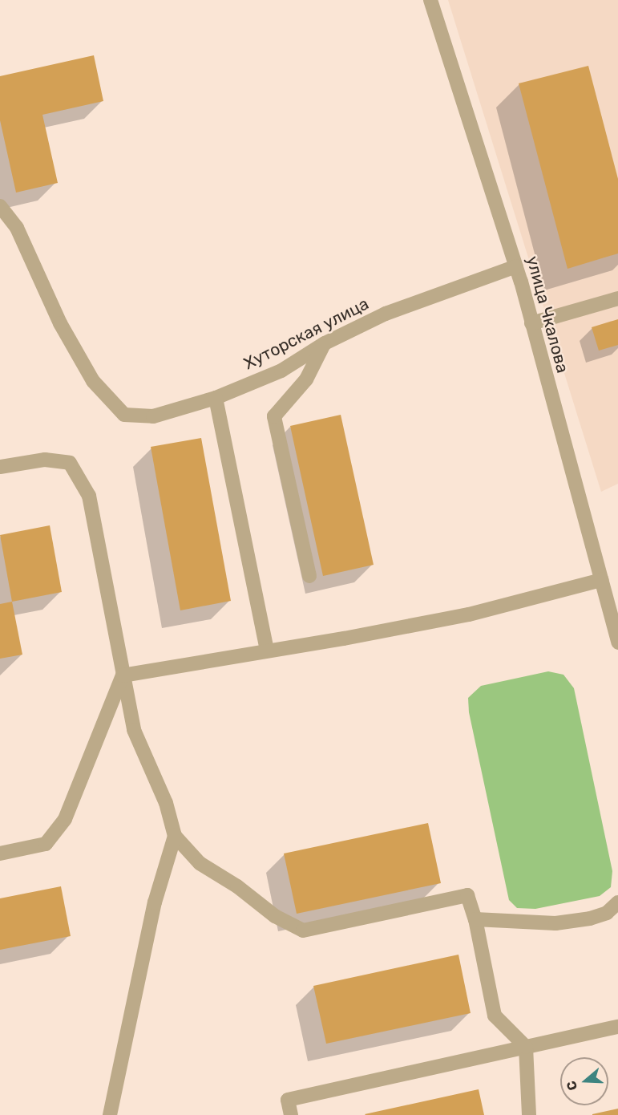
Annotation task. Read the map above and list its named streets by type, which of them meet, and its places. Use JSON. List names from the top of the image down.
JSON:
{
  "streets": {
    "street": ["улица Чкалова", "Хуторская улица"]
  },
  "crossings": [
    ["улица Чкалова", "Хуторская улица"]
  ],
  "north": "left"
}
